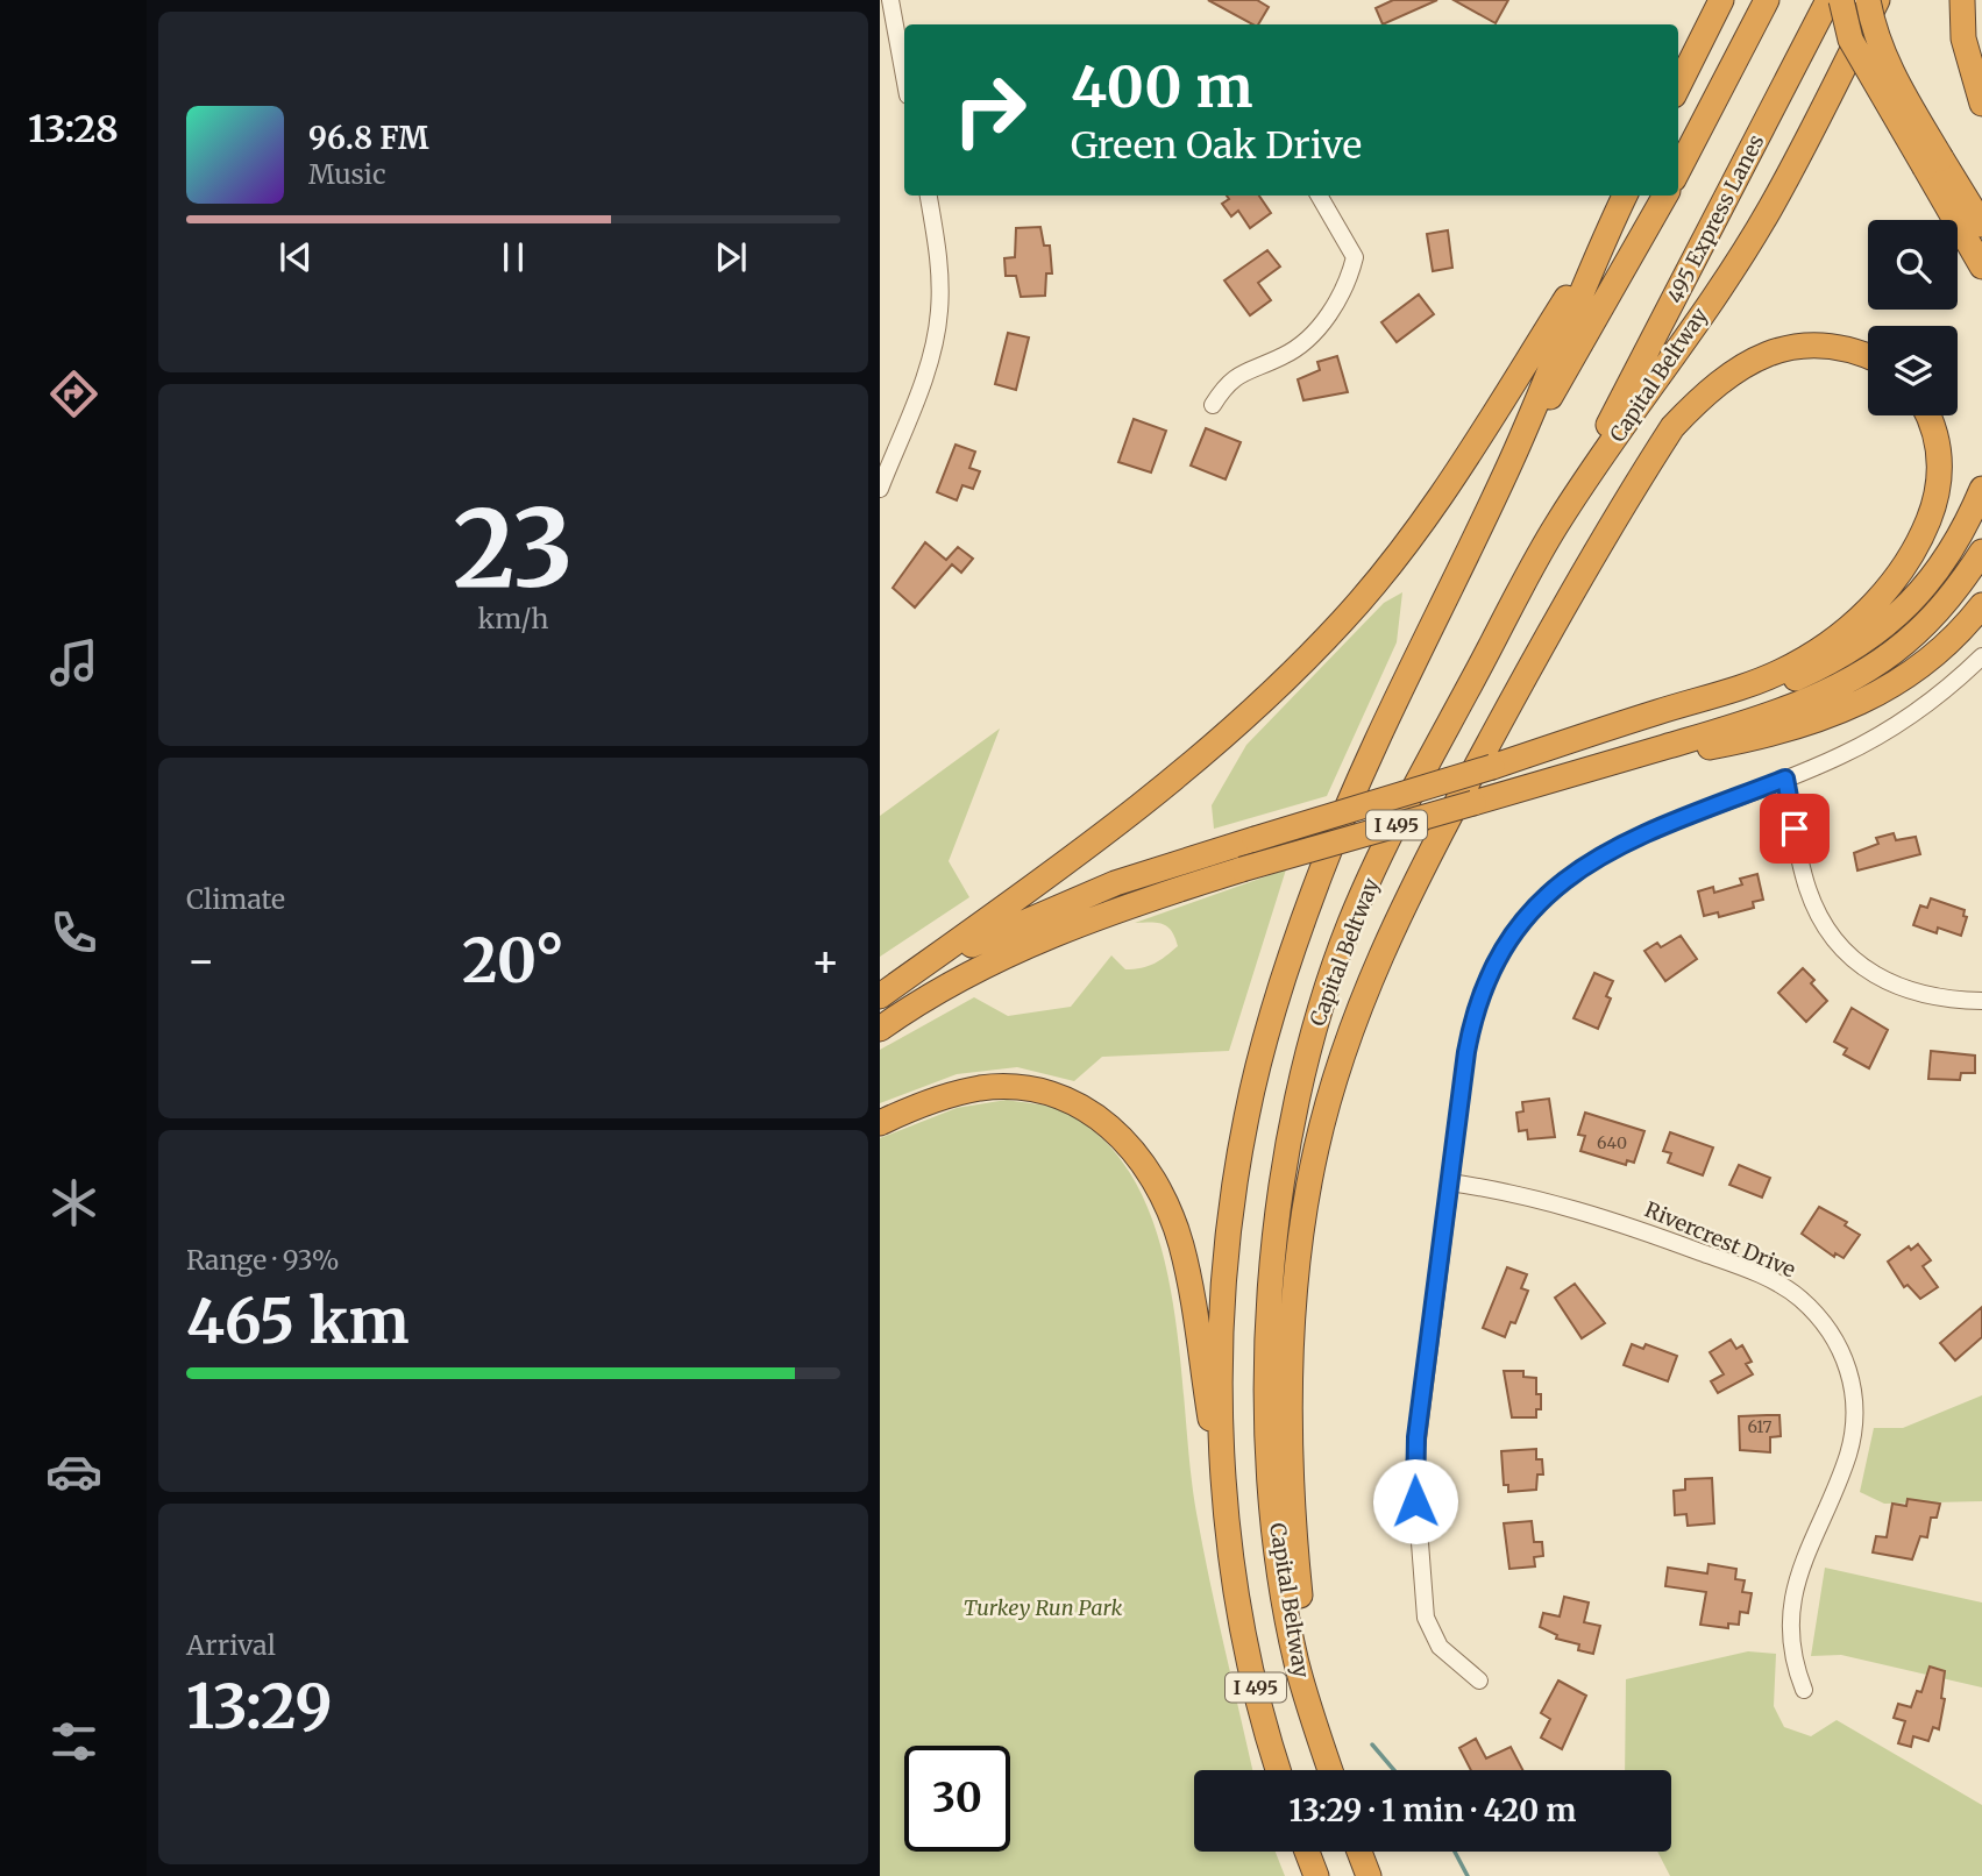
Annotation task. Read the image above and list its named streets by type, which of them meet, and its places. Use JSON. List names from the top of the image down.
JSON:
{
  "streets": {
    "highway": ["495 Express Lanes", "Capital Beltway", "I 495"],
    "street": ["Rivercrest Drive"]
  },
  "crossings": [
    ["495 Express Lanes", "Capital Beltway"]
  ],
  "parks": ["Turkey Run Park"],
  "house_numbers": ["640", "617"],
  "page": {
    "tabs": "13:28",
    "turn": ["400 m", "Green Oak Drive"],
    "song": ["96.8 FM", "Music"],
    "tile": [
      ["23", "km/h"],
      "Climate",
      ["Range · 93%", "465 km"],
      ["Arrival", "13:29"]
    ],
    "heat": ["−", "20°", "+"],
    "limit": "30",
    "trip": "13:29 · 1 min · 420 m"
  }
}
